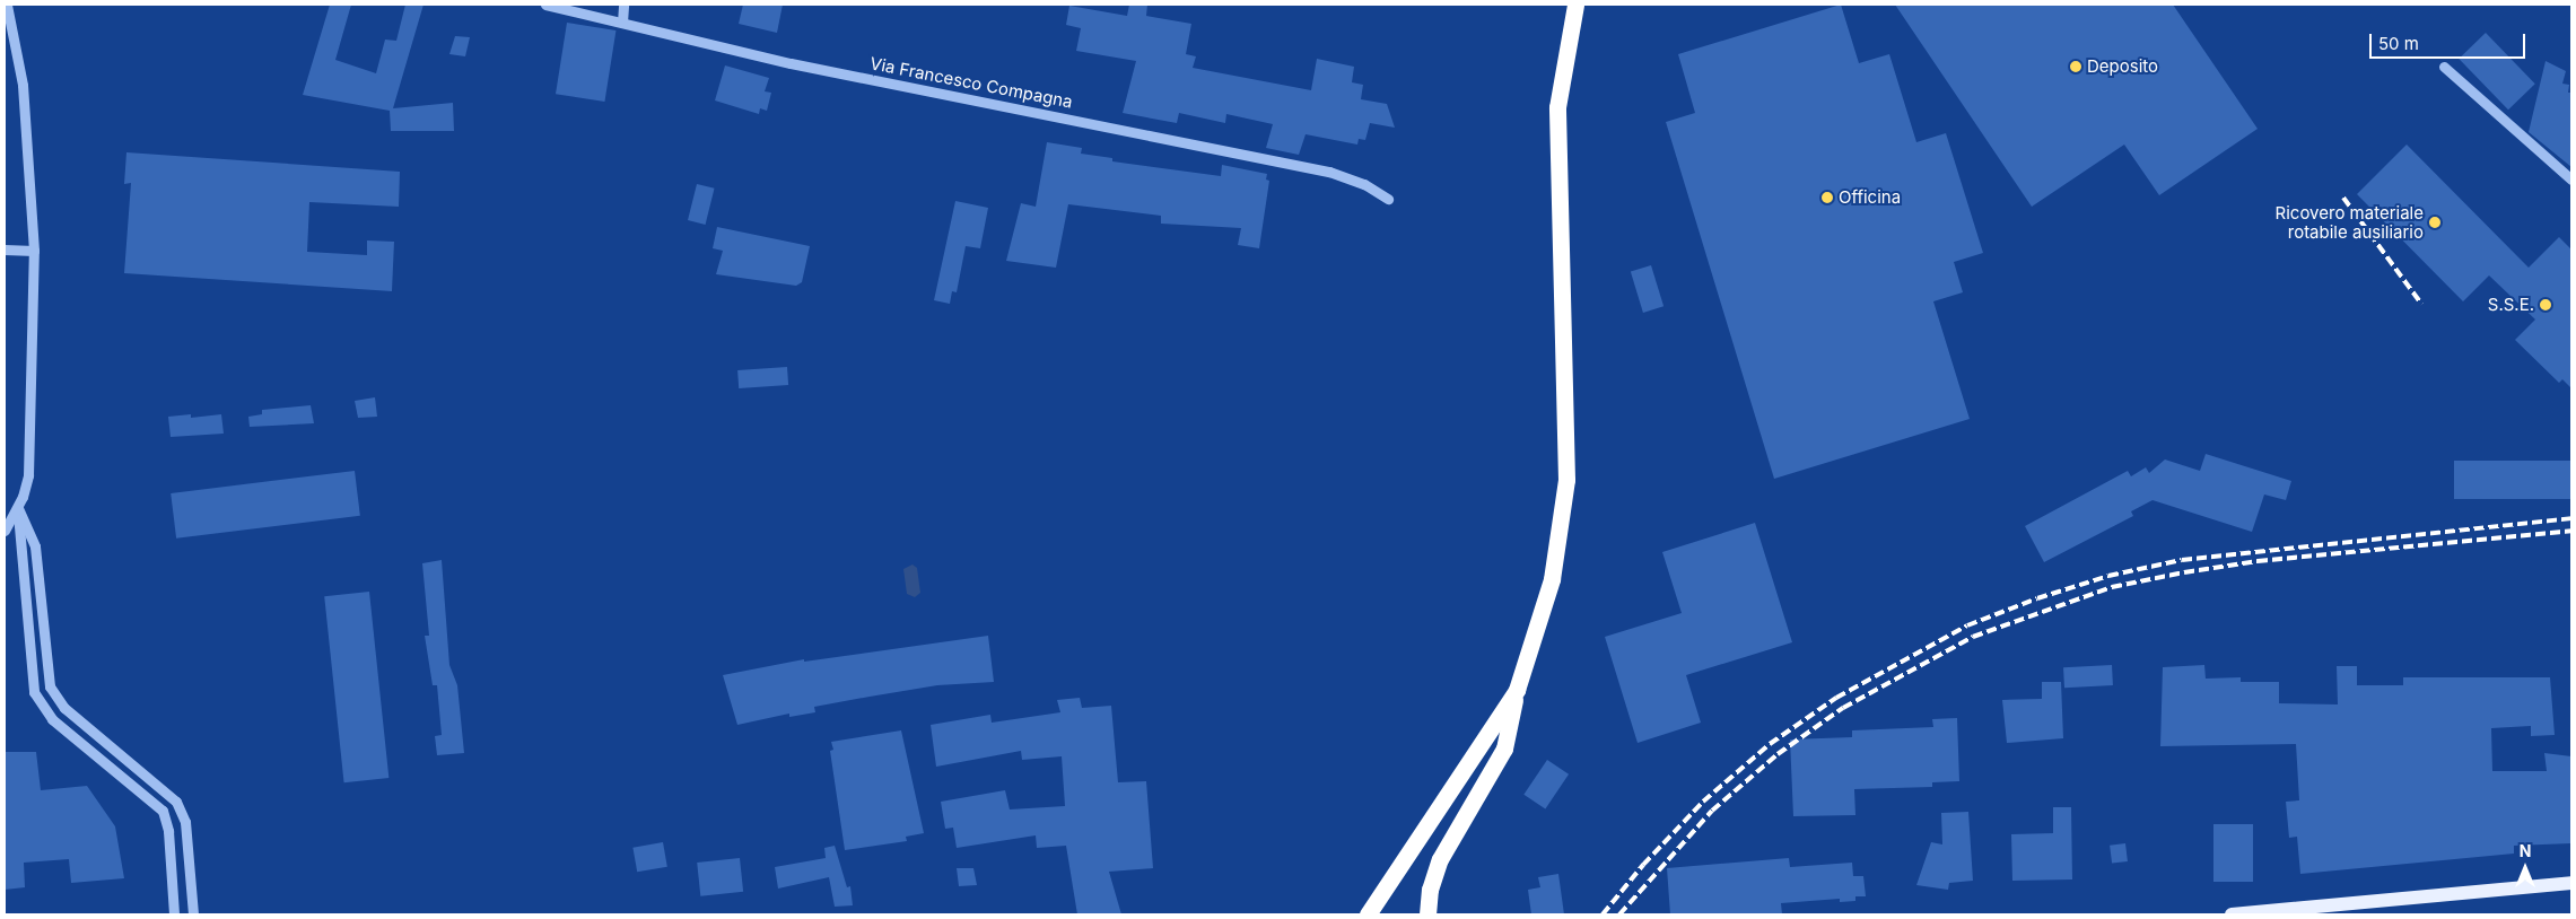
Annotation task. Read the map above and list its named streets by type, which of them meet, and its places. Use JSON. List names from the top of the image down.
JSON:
{
  "streets": {
    "street": ["Via Francesco Compagna"]
  },
  "places": [
    "Deposito",
    "Officina",
    "Ricovero materiale rotabile ausiliario",
    "S.S.E."
  ],
  "scale_bar": "50 m",
  "north": "top"
}
